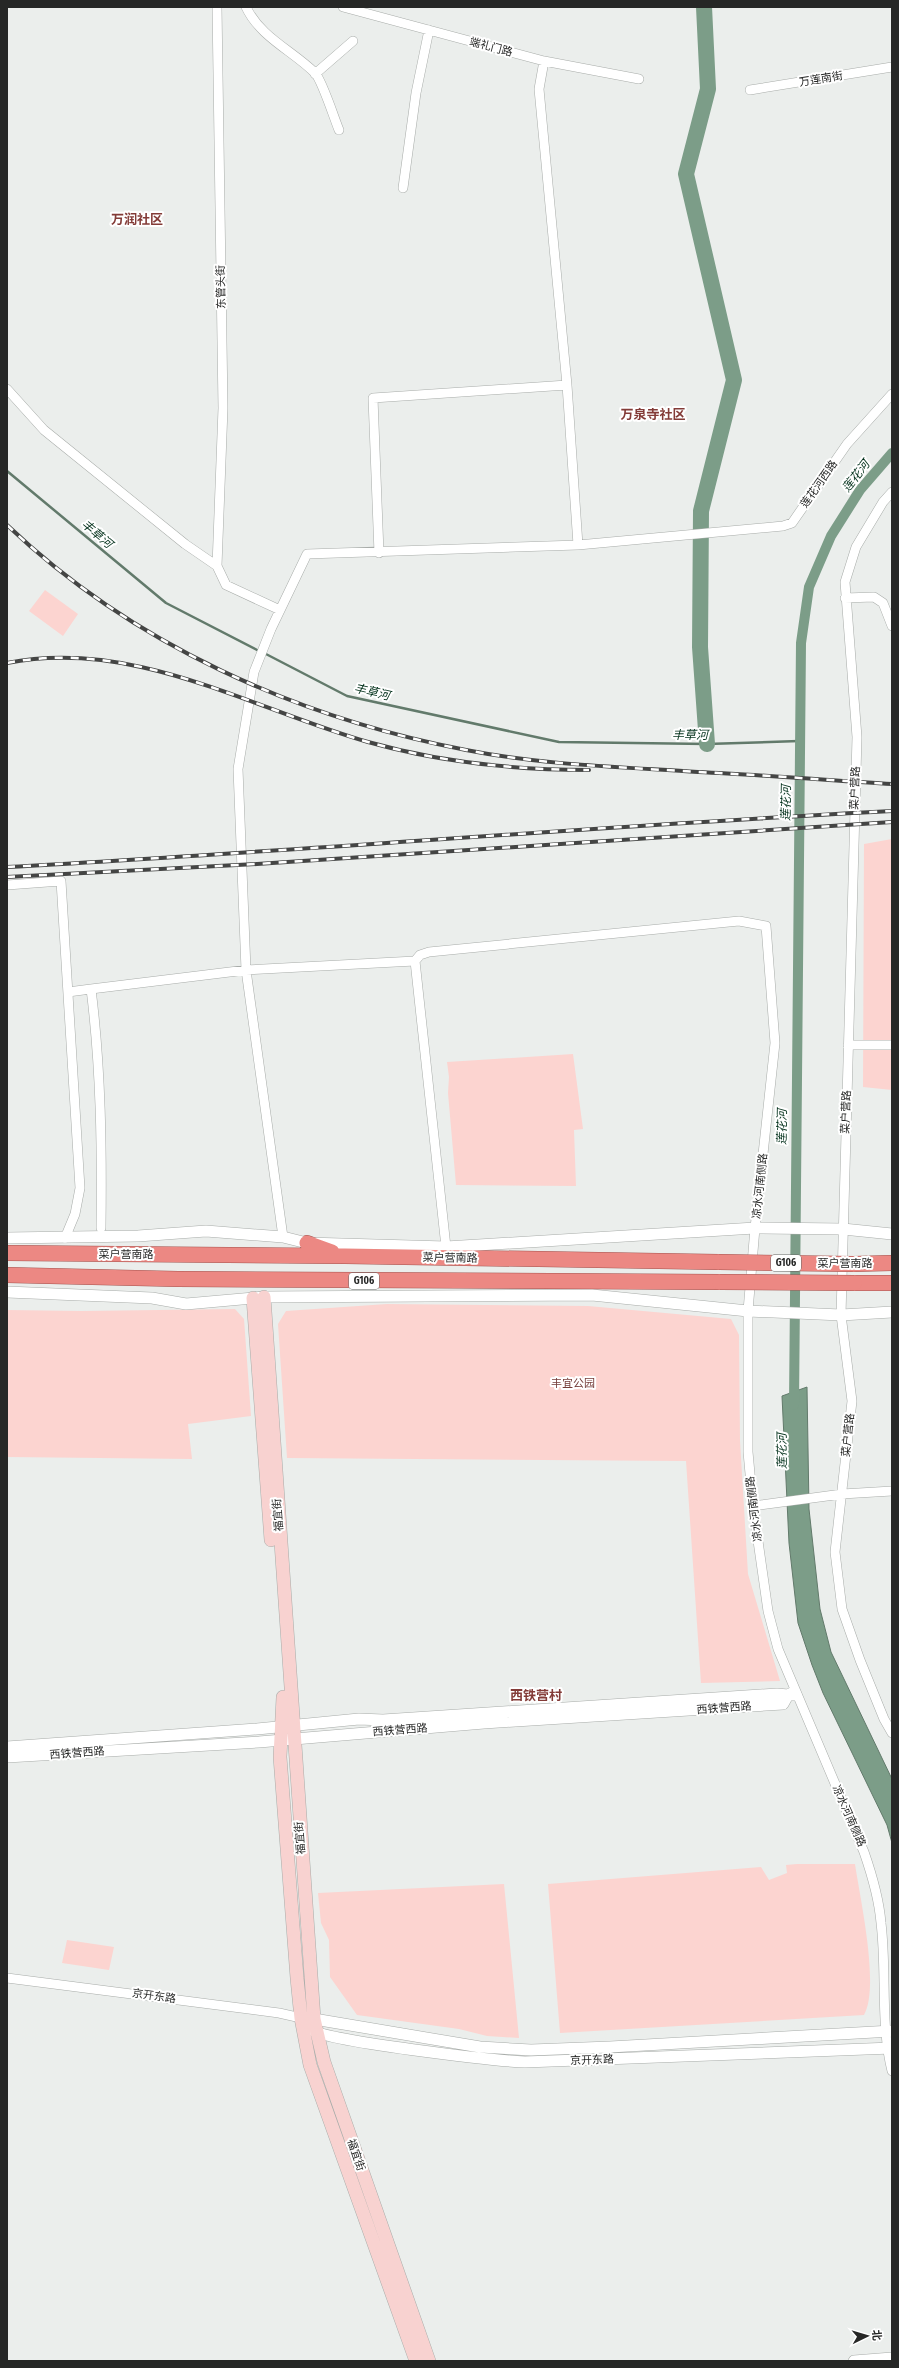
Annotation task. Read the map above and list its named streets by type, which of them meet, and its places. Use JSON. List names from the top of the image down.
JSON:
{
  "streets": {
    "highway": ["菜户营南路", "G106"],
    "main road": ["福宜街"],
    "street": [
      "端礼门路",
      "万莲南街",
      "东管头街",
      "莲花河西路",
      "菜户营路",
      "凉水河南侧路",
      "西铁营西路",
      "京开东路"
    ]
  },
  "crossings": [
    ["菜户营路", "菜户营南路"],
    ["凉水河南侧路", "菜户营南路"],
    ["凉水河南侧路", "西铁营西路"],
    ["凉水河南侧路", "京开东路"],
    ["福宜街", "西铁营西路"],
    ["福宜街", "京开东路"]
  ],
  "districts": ["万润社区", "万泉寺社区", "西铁营村"],
  "water": ["莲花河", "丰草河"],
  "parks": ["丰宜公园"],
  "north": "right"
}
